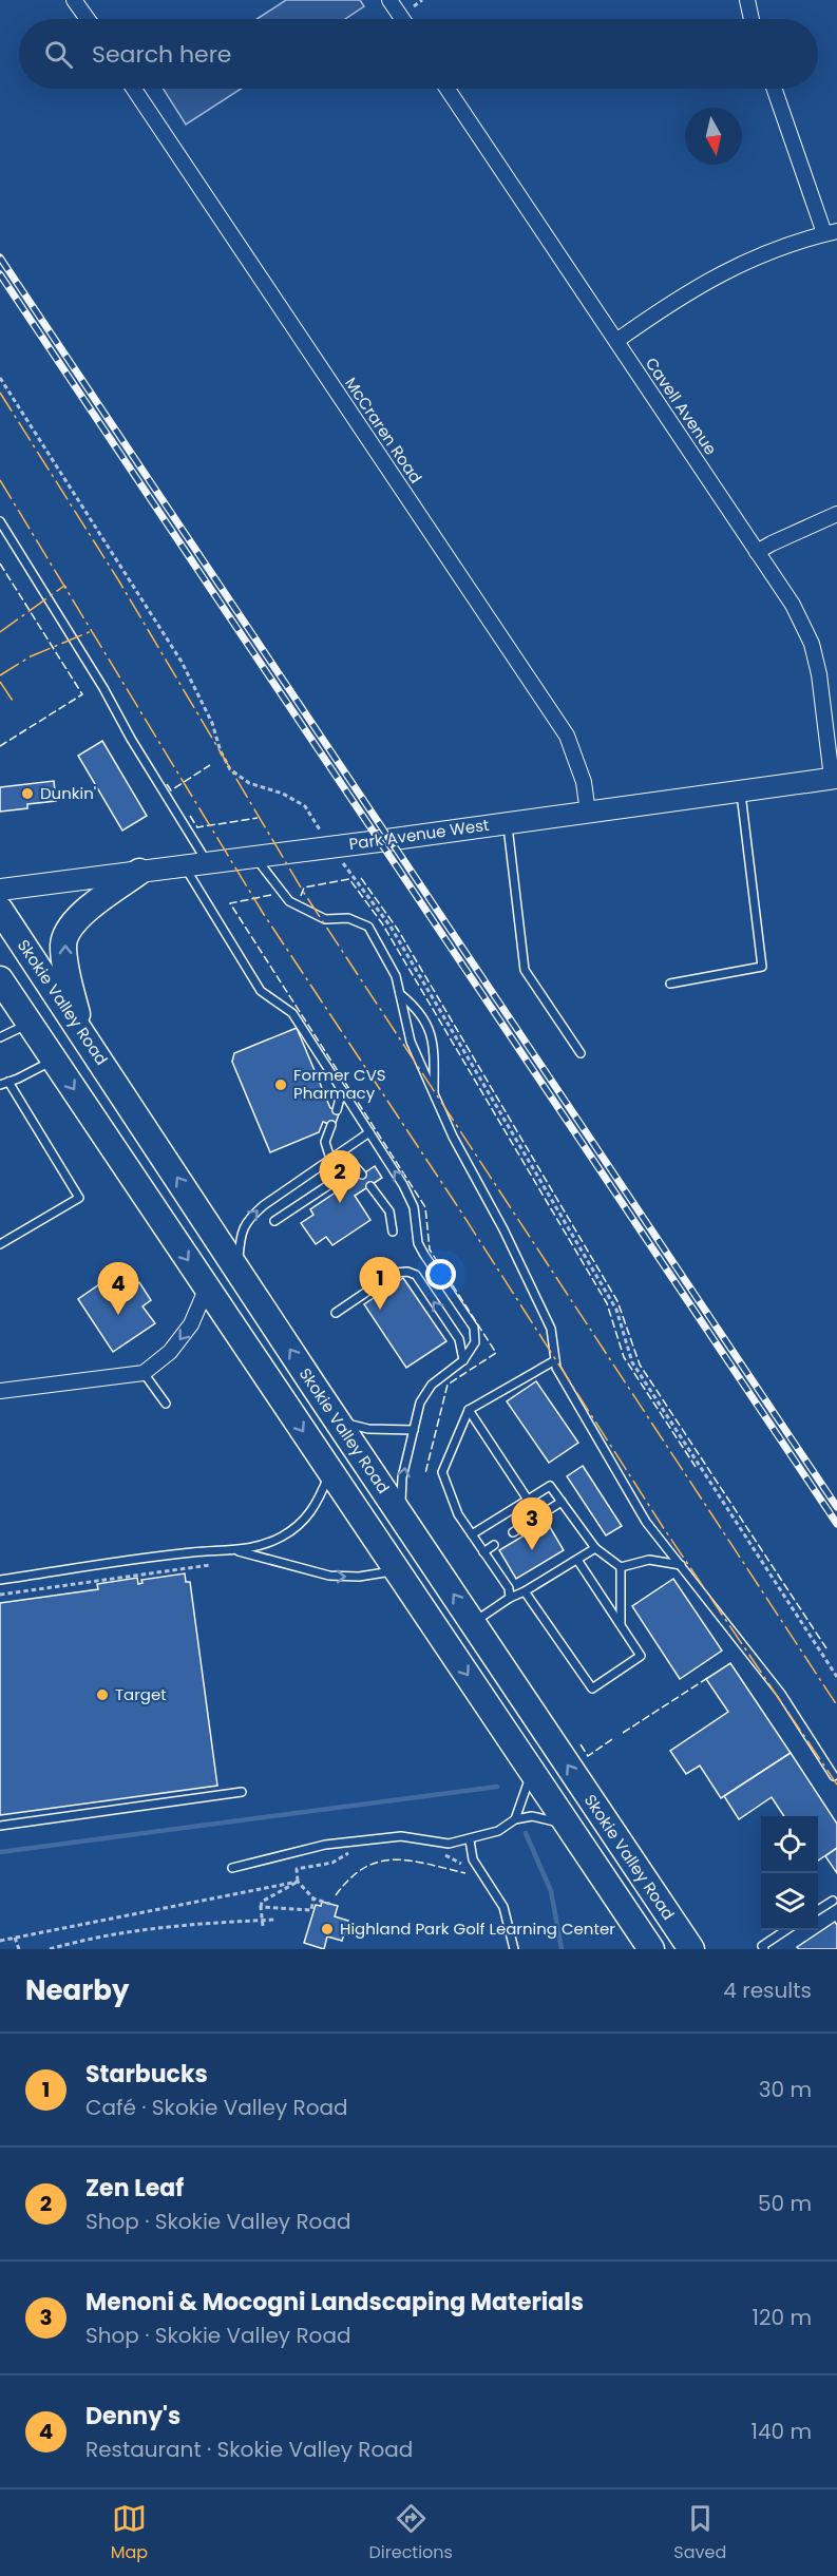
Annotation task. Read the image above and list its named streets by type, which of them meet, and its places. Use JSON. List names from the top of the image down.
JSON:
{
  "streets": {
    "highway": ["Skokie Valley Road"],
    "street": ["Cavell Avenue", "McCraren Road", "Park Avenue West"]
  },
  "crossings": [
    ["Cavell Avenue", "Park Avenue West"],
    ["McCraren Road", "Park Avenue West"]
  ],
  "places": [
    "Dunkin'",
    "Former CVS Pharmacy",
    "Target",
    "Highland Park Golf Learning Center"
  ],
  "north": "bottom",
  "page": {
    "search": "Search here",
    "pins": [
      "2",
      "1",
      "4",
      "3"
    ],
    "heading": ["Nearby", "4 results"],
    "list": [
      {
        "mark": "1",
        "name": "Starbucks",
        "note": "Café · Skokie Valley Road",
        "value": "30 m"
      },
      {
        "mark": "2",
        "name": "Zen Leaf",
        "note": "Shop · Skokie Valley Road",
        "value": "50 m"
      },
      {
        "mark": "3",
        "name": "Menoni & Mocogni Landscaping Materials",
        "note": "Shop · Skokie Valley Road",
        "value": "120 m"
      },
      {
        "mark": "4",
        "name": "Denny's",
        "note": "Restaurant · Skokie Valley Road",
        "value": "140 m"
      }
    ],
    "nav": ["Map", "Directions", "Saved"]
  }
}
